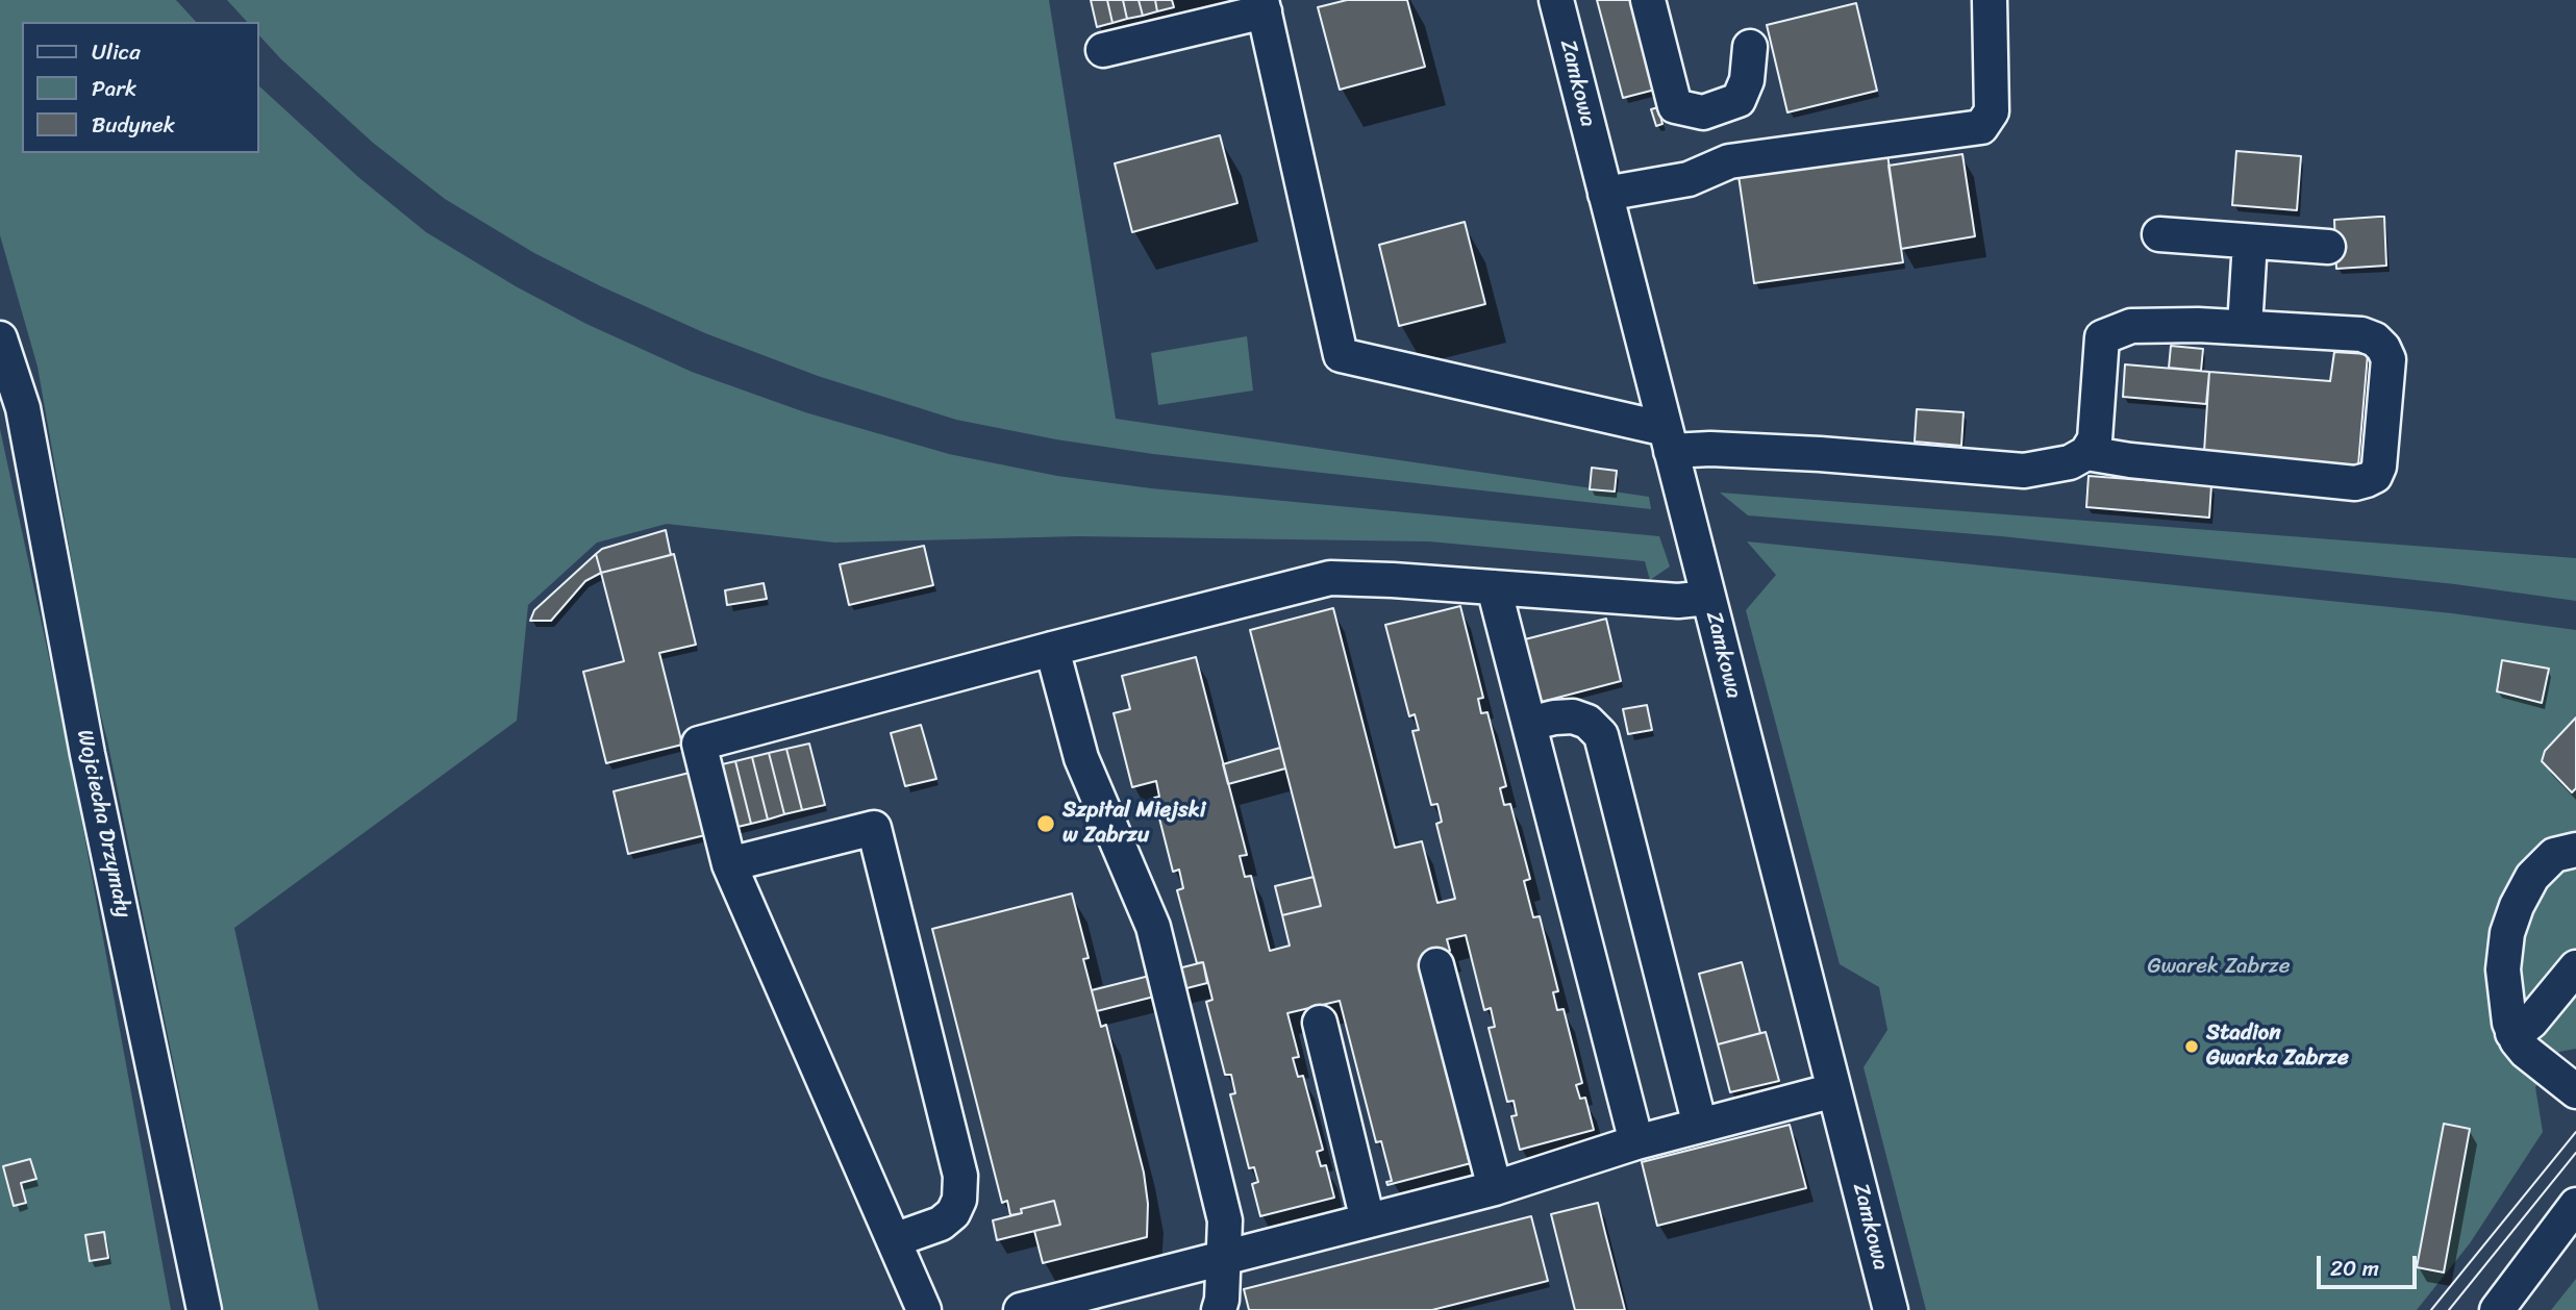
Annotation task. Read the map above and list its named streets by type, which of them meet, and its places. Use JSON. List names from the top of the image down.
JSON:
{
  "streets": {
    "street": ["Zamkowa", "Wojciecha Drzymały"]
  },
  "parks": ["Gwarek Zabrze"],
  "places": ["Szpital Miejski w Zabrzu", "Stadion Gwarka Zabrze"],
  "legend": ["Ulica", "Park", "Budynek"],
  "scale_bar": "20 m"
}
